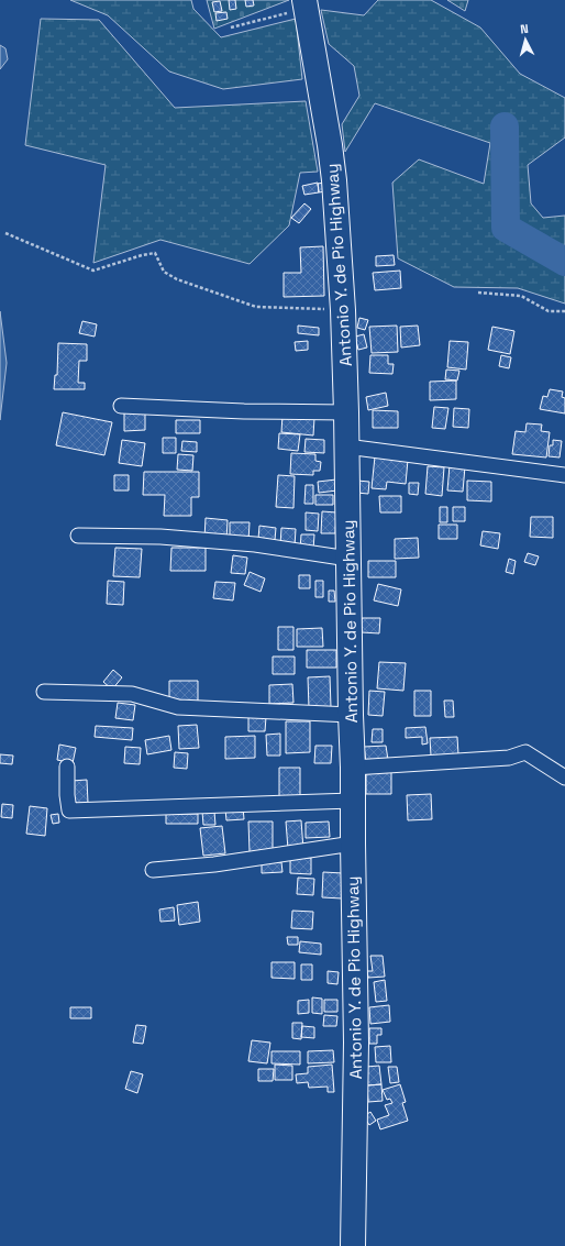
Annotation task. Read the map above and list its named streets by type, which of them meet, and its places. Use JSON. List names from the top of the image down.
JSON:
{
  "streets": {
    "highway": ["Antonio Y. de Pio Highway"]
  },
  "north": "top"
}
